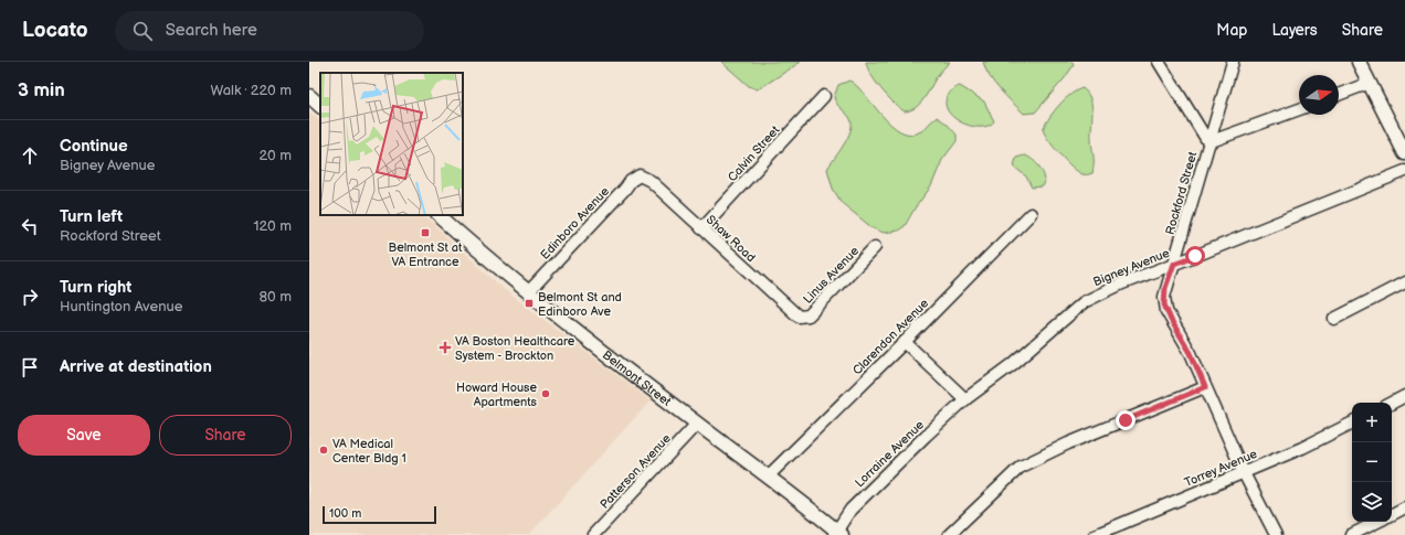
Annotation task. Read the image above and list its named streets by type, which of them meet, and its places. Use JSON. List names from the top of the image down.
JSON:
{
  "streets": {
    "main road": ["Belmont Street"],
    "street": [
      "Calvin Street",
      "Rockford Street",
      "Edinboro Avenue",
      "Shaw Road",
      "Bigney Avenue",
      "Linus Avenue",
      "Clarendon Avenue",
      "Lorraine Avenue",
      "Torrey Avenue",
      "Patterson Avenue"
    ]
  },
  "crossings": [
    ["Calvin Street", "Shaw Road"],
    ["Rockford Street", "Bigney Avenue"],
    ["Rockford Street", "Torrey Avenue"],
    ["Edinboro Avenue", "Shaw Road"],
    ["Edinboro Avenue", "Belmont Street"],
    ["Shaw Road", "Linus Avenue"],
    ["Bigney Avenue", "Lorraine Avenue"],
    ["Clarendon Avenue", "Belmont Street"],
    ["Belmont Street", "Lorraine Avenue"],
    ["Belmont Street", "Patterson Avenue"]
  ],
  "places": {
    "transit": ["Belmont St at VA Entrance", "Belmont St and Edinboro Ave"],
    "health": ["VA Boston Healthcare System - Brockton"],
    "other": ["Howard House Apartments", "VA Medical Center Bldg 1"]
  },
  "scale_bar": "100 m",
  "north": "right",
  "page": {
    "header": "Locato",
    "search": "Search here",
    "nav": ["Map", "Layers", "Share"],
    "heading": ["3 min", "Walk · 220 m"],
    "list": [
      ["Continue", "Bigney Avenue", "20 m"],
      ["Turn left", "Rockford Street", "120 m"],
      ["Turn right", "Huntington Avenue", "80 m"],
      "Arrive at destination"
    ],
    "buttons": ["Save", "Share"],
    "map_buttons": ["+", "−"],
    "scale": "100 m"
  }
}
